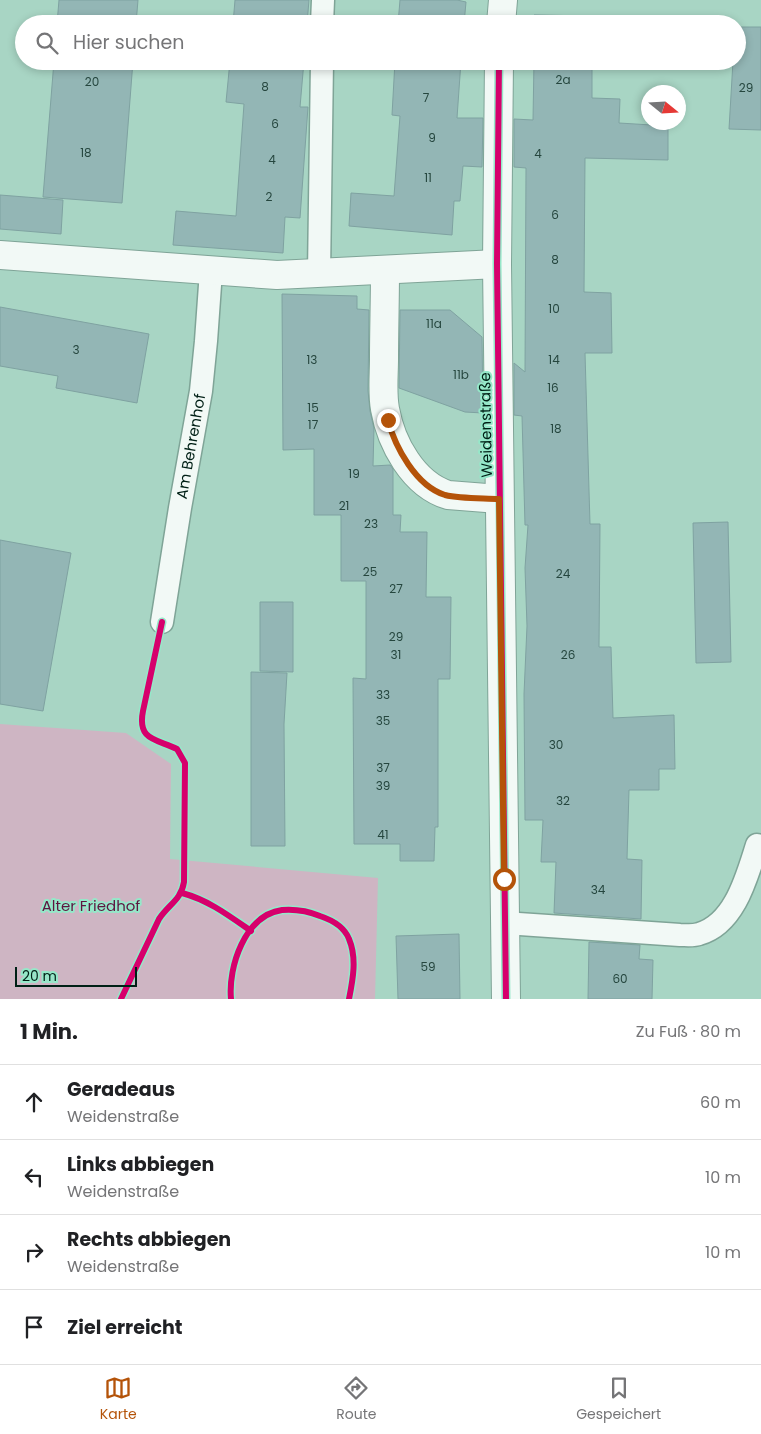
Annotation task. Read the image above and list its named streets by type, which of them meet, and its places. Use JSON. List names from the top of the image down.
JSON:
{
  "streets": {
    "street": ["Weidenstraße"],
    "lane": ["Am Behrenhof"]
  },
  "parks": ["Alter Friedhof"],
  "house_numbers": [
    "2a",
    "20",
    "8",
    "29",
    "7",
    "6",
    "9",
    "18",
    "4",
    "4",
    "11",
    "2",
    "6",
    "8",
    "10",
    "11a",
    "3",
    "13",
    "14",
    "11b",
    "16",
    "15",
    "17",
    "18",
    "19",
    "21",
    "23",
    "25",
    "24",
    "27",
    "29",
    "31",
    "26",
    "33",
    "35",
    "30",
    "37",
    "39",
    "32",
    "41",
    "34",
    "59",
    "60"
  ],
  "scale_bar": "20 m",
  "north": "right",
  "page": {
    "search": "Hier suchen",
    "scale": "20 m",
    "heading": ["1 Min.", "Zu Fuß · 80 m"],
    "list": [
      ["Geradeaus", "Weidenstraße", "60 m"],
      ["Links abbiegen", "Weidenstraße", "10 m"],
      ["Rechts abbiegen", "Weidenstraße", "10 m"],
      "Ziel erreicht"
    ],
    "nav": ["Karte", "Route", "Gespeichert"]
  }
}
